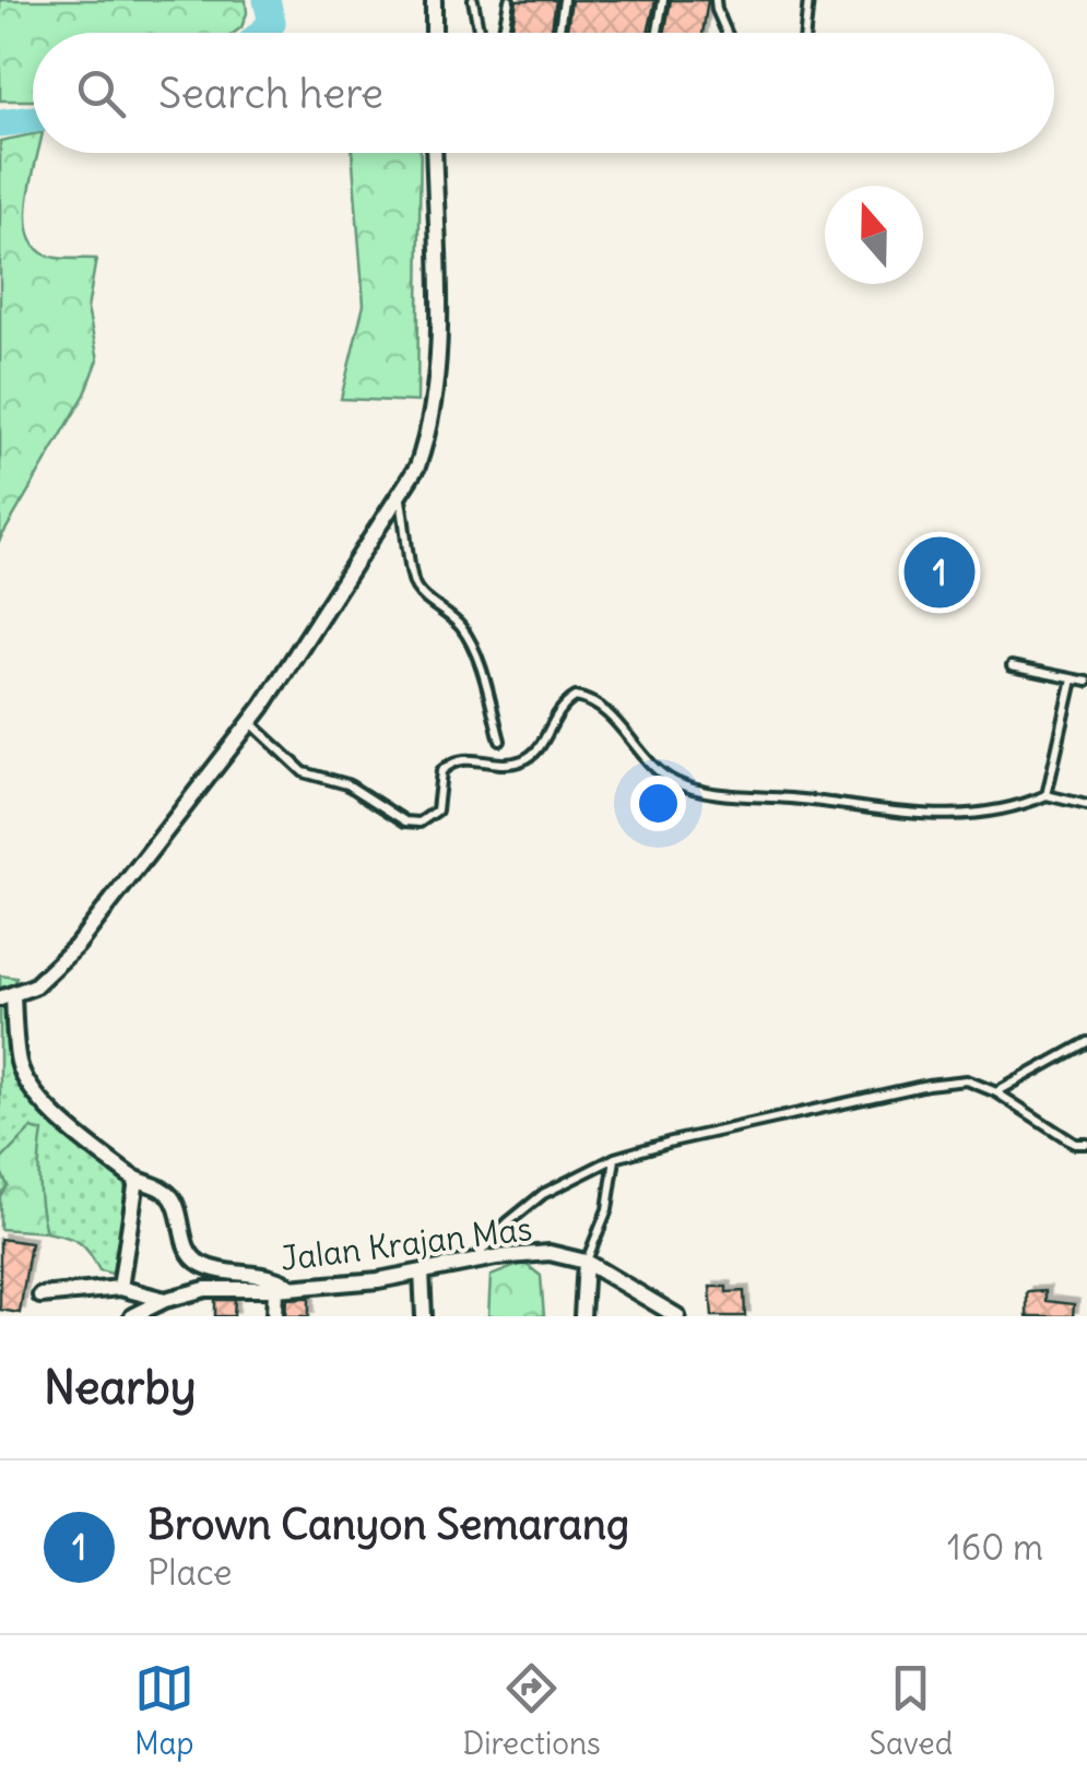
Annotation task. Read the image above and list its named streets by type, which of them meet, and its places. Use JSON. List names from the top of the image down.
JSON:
{
  "streets": {
    "street": ["Jalan Krajan Mas"]
  },
  "north": "top",
  "page": {
    "search": "Search here",
    "pins": "1",
    "heading": "Nearby",
    "list": [
      {
        "mark": "1",
        "name": "Brown Canyon Semarang",
        "note": "Place",
        "value": "160 m"
      }
    ],
    "nav": ["Map", "Directions", "Saved"]
  }
}
